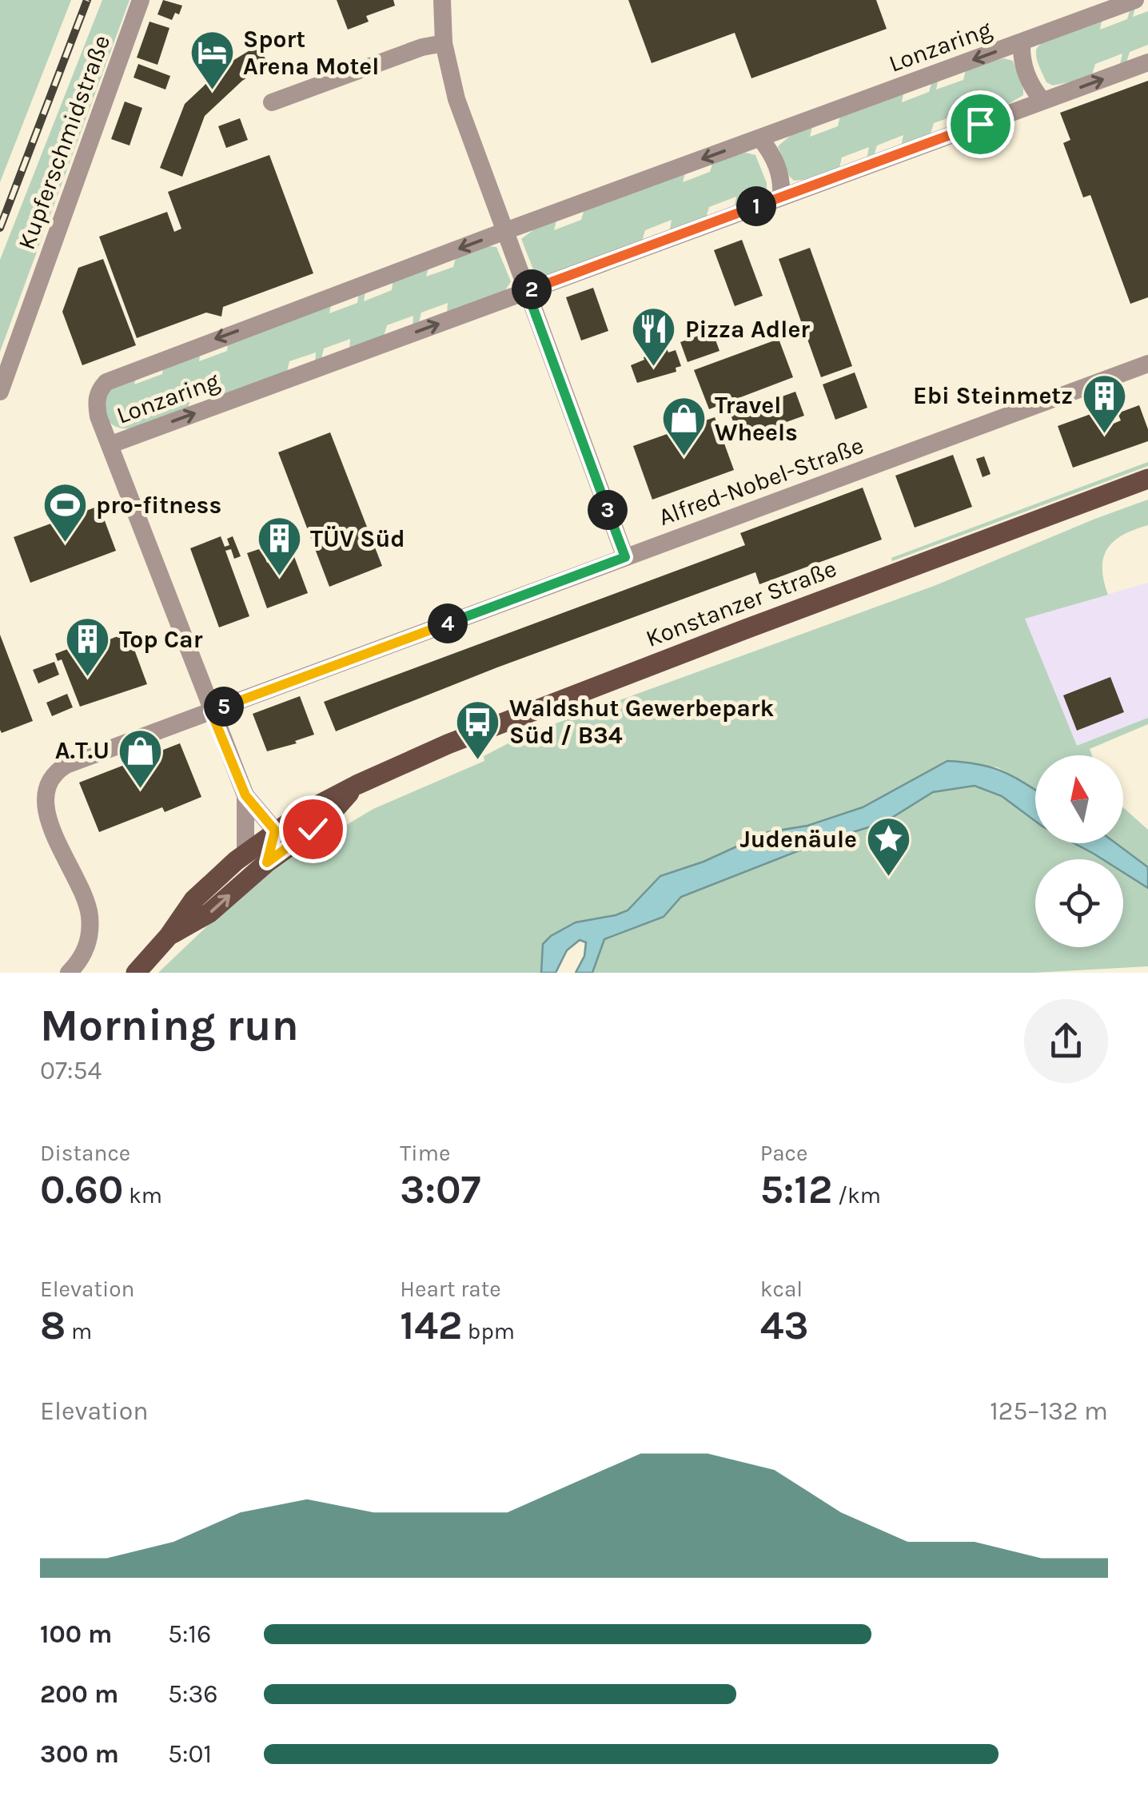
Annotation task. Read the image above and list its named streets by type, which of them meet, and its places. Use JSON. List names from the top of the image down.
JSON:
{
  "streets": {
    "main road": ["Konstanzer Straße"],
    "street": ["Lonzaring", "Kupferschmidstraße", "Alfred-Nobel-Straße"]
  },
  "places": {
    "hotel": ["Sport Arena Motel"],
    "restaurant": ["Pizza Adler"],
    "building": ["Ebi Steinmetz", "TÜV Süd", "Top Car"],
    "shop": ["Travel Wheels", "A.T.U"],
    "sports": ["pro-fitness"],
    "bus stop": ["Waldshut Gewerbepark Süd / B34"],
    "place": ["Judenäule"]
  },
  "north": "top",
  "page": {
    "pins": [
      "1",
      "2",
      "3",
      "4",
      "5"
    ],
    "heading": ["Morning run", "07:54"],
    "stats": [
      ["Distance", "0.60 km"],
      ["Time", "3:07"],
      ["Pace", "5:12 /km"],
      ["Elevation", "8 m"],
      ["Heart rate", "142 bpm"],
      ["kcal", "43"]
    ],
    "chart": ["Elevation", "125–132 m"],
    "list": [
      {
        "name": "100 m",
        "note": "5:16"
      },
      {
        "name": "200 m",
        "note": "5:36"
      },
      {
        "name": "300 m",
        "note": "5:01"
      }
    ]
  }
}
